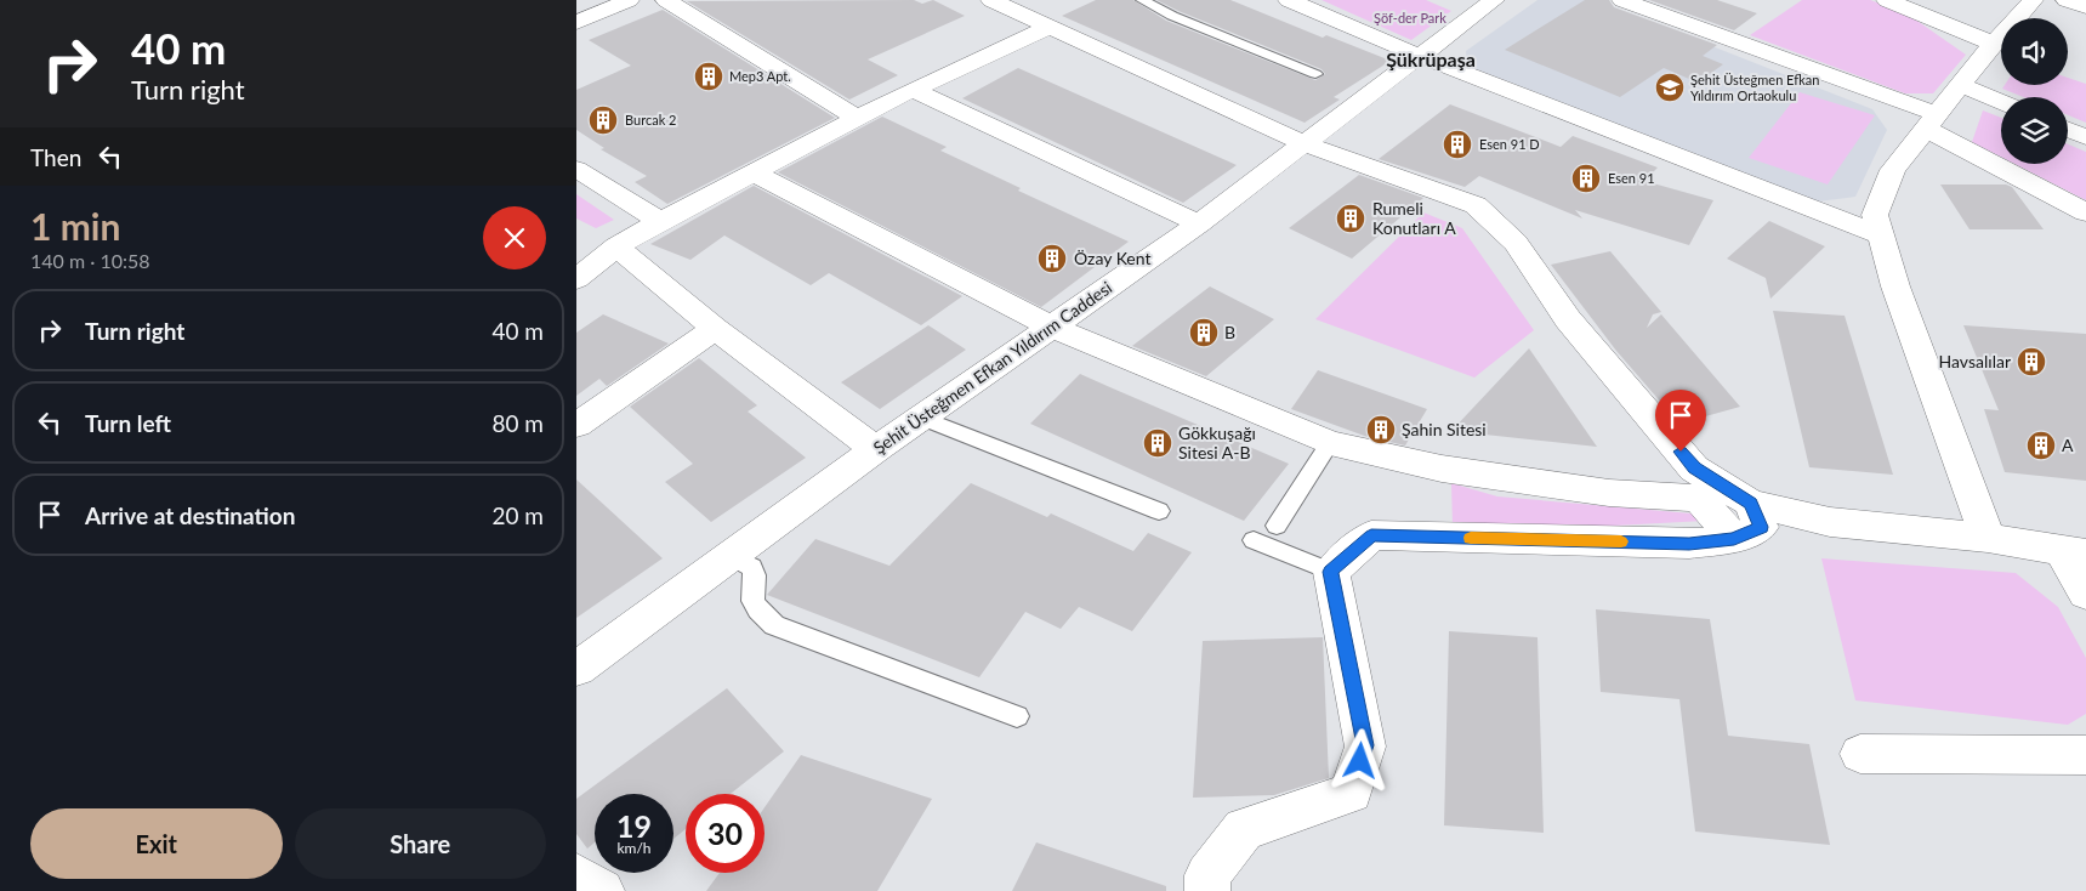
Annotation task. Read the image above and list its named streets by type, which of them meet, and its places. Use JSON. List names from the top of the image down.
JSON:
{
  "streets": {
    "street": ["Şehit Üsteğmen Efkan Yıldırım Caddesi"]
  },
  "districts": ["Şükrüpaşa"],
  "parks": ["Şöf-der Park"],
  "places": {
    "building": [
      "Mep3 Apt.",
      "Burcak 2",
      "Esen 91 D",
      "Esen 91",
      "Rumeli Konutları A",
      "Özay Kent",
      "B",
      "Havsalılar",
      "Şahin Sitesi",
      "Gökkuşağı Sitesi A-B",
      "A"
    ],
    "school or university": ["Şehit Üsteğmen Efkan Yıldırım Ortaokulu"]
  },
  "page": {
    "turn": ["40 m", "Turn right"],
    "then": "Then",
    "heading": ["1 min", "140 m · 10:58"],
    "list": [
      {
        "name": "Turn right",
        "value": "40 m"
      },
      {
        "name": "Turn left",
        "value": "80 m"
      },
      {
        "name": "Arrive at destination",
        "value": "20 m"
      }
    ],
    "speed": "19 km/h",
    "limit": "30",
    "buttons": ["Exit", "Share"]
  }
}
